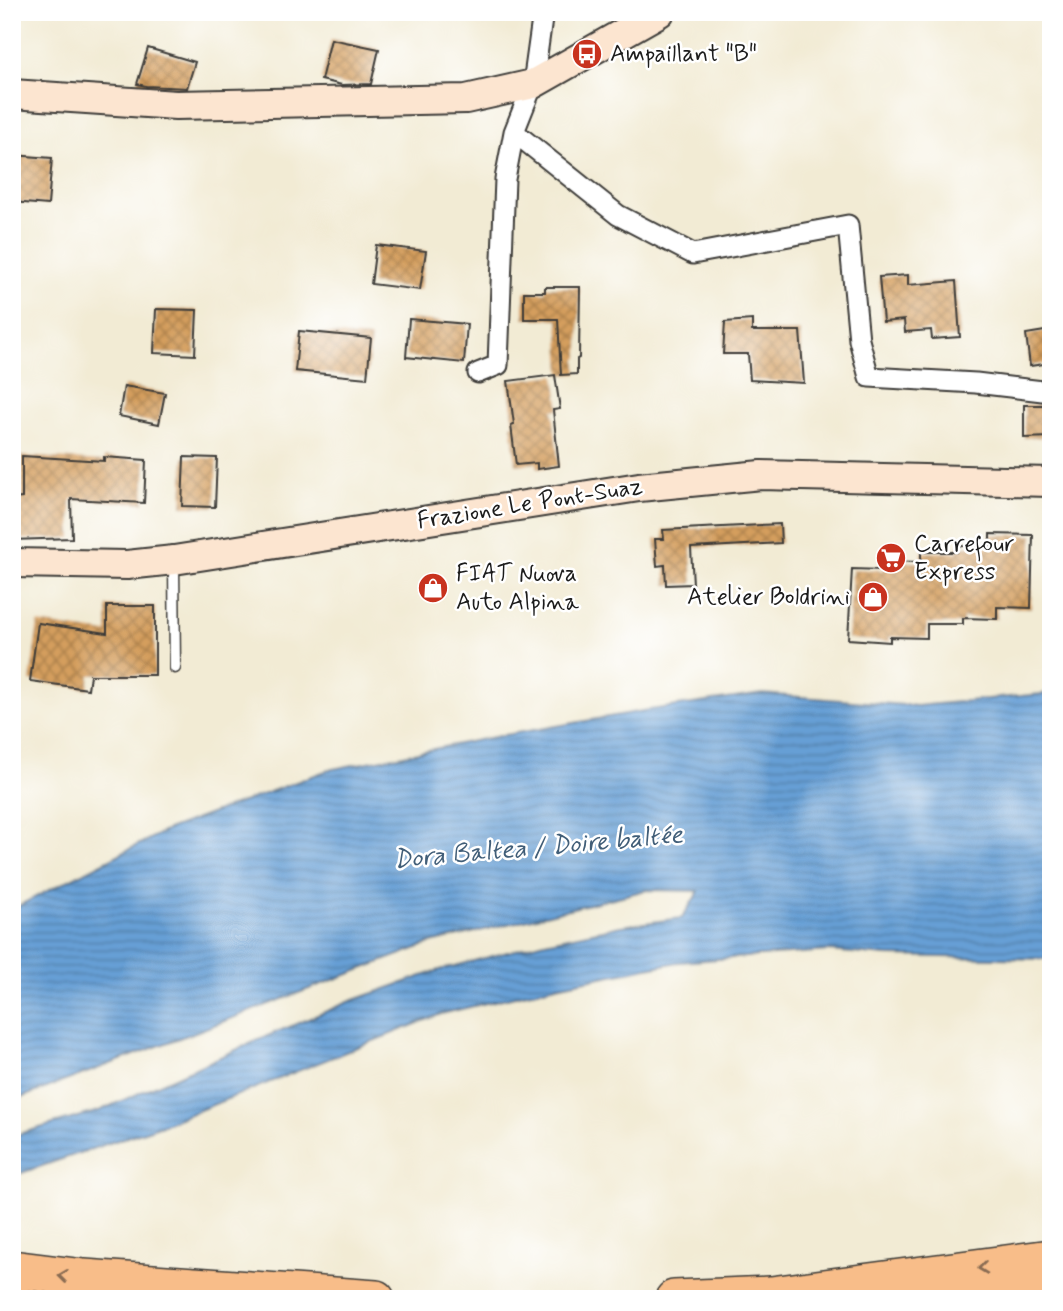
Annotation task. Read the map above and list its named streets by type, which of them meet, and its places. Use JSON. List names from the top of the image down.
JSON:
{
  "streets": {
    "main road": ["Frazione Le Pont-Suaz"]
  },
  "water": ["Dora Baltea / Doire baltée"],
  "places": {
    "bus stop": ["Ampaillant \"B\""],
    "supermarket": ["Carrefour Express"],
    "shop": ["FIAT Nuova Auto Alpina", "Atelier Boldrini"]
  }
}
